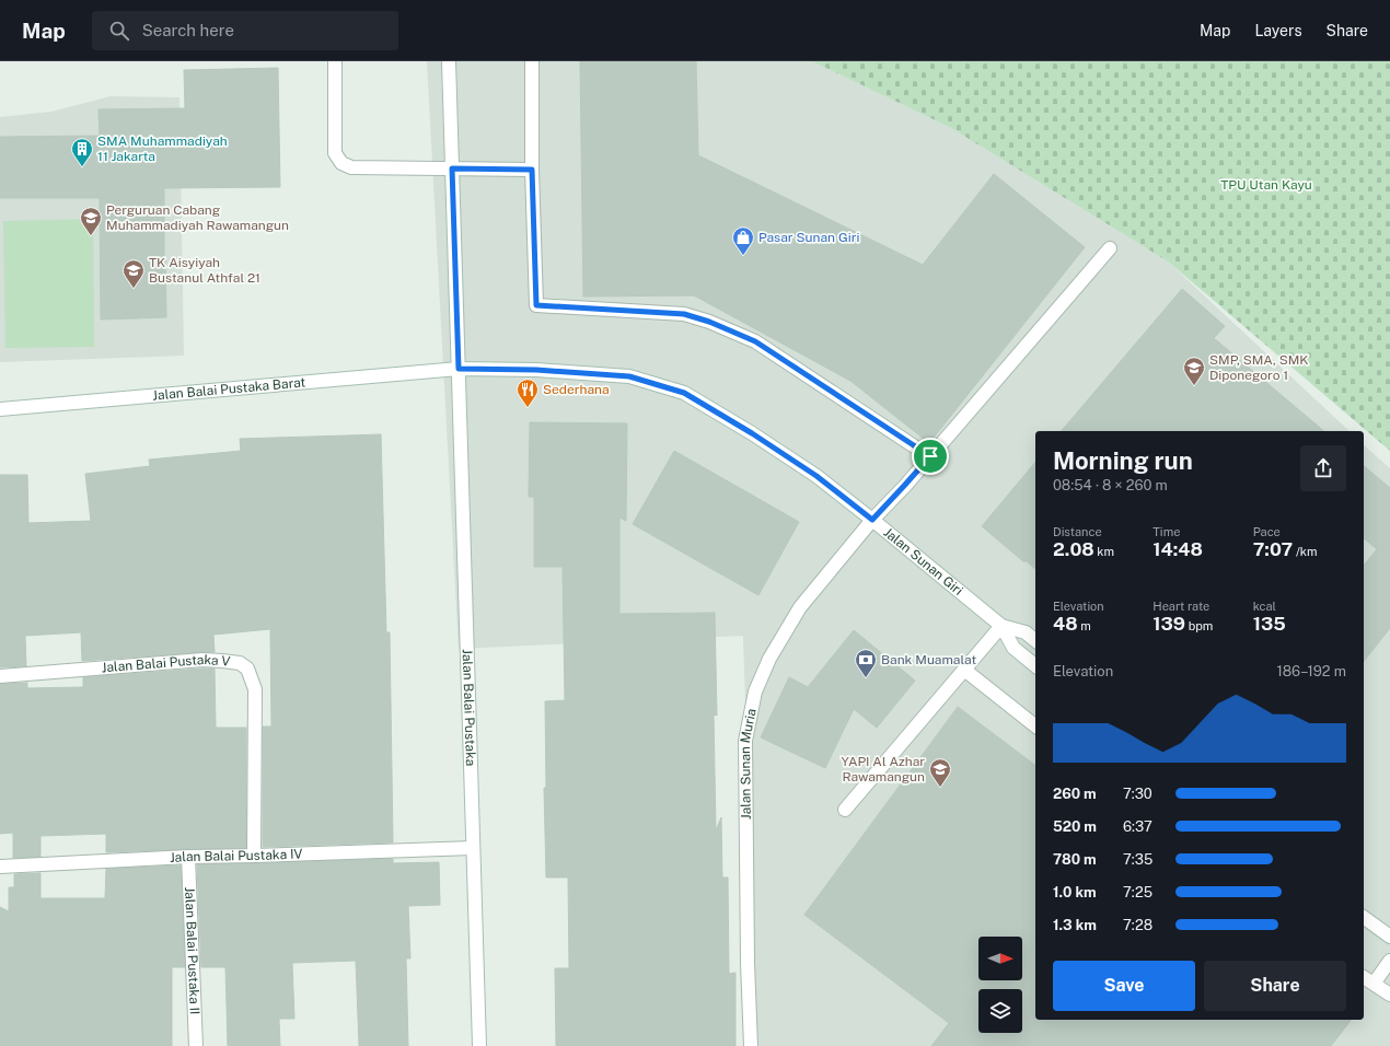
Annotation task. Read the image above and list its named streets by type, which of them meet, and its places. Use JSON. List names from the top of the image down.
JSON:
{
  "streets": {
    "street": [
      "Jalan Balai Pustaka Barat",
      "Jalan Sunan Giri",
      "Jalan Balai Pustaka V",
      "Jalan Balai Pustaka",
      "Jalan Sunan Muria",
      "Jalan Balai Pustaka IV",
      "Jalan Balai Pustaka II"
    ]
  },
  "crossings": [
    ["Jalan Balai Pustaka Barat", "Jalan Sunan Giri"],
    ["Jalan Balai Pustaka Barat", "Jalan Balai Pustaka"],
    ["Jalan Sunan Giri", "Jalan Balai Pustaka"],
    ["Jalan Sunan Giri", "Jalan Sunan Muria"],
    ["Jalan Balai Pustaka V", "Jalan Balai Pustaka IV"],
    ["Jalan Balai Pustaka", "Jalan Balai Pustaka IV"],
    ["Jalan Balai Pustaka IV", "Jalan Balai Pustaka II"]
  ],
  "parks": ["TPU Utan Kayu"],
  "places": {
    "building": ["SMA Muhammadiyah 11 Jakarta"],
    "school or university": [
      "Perguruan Cabang Muhammadiyah Rawamangun",
      "TK Aisyiyah Bustanul Athfal 21",
      "SMP, SMA, SMK Diponegoro 1",
      "YAPI Al Azhar Rawamangun"
    ],
    "shop": ["Pasar Sunan Giri"],
    "restaurant": ["Sederhana"],
    "bank": ["Bank Muamalat"]
  },
  "north": "right",
  "page": {
    "header": "Map",
    "search": "Search here",
    "nav": ["Map", "Layers", "Share"],
    "heading": ["Morning run", "08:54 · 8 × 260 m"],
    "stats": [
      ["Distance", "2.08 km"],
      ["Time", "14:48"],
      ["Pace", "7:07 /km"],
      ["Elevation", "48 m"],
      ["Heart rate", "139 bpm"],
      ["kcal", "135"]
    ],
    "chart": ["Elevation", "186–192 m"],
    "list": [
      {
        "name": "260 m",
        "note": "7:30"
      },
      {
        "name": "520 m",
        "note": "6:37"
      },
      {
        "name": "780 m",
        "note": "7:35"
      },
      {
        "name": "1.0 km",
        "note": "7:25"
      },
      {
        "name": "1.3 km",
        "note": "7:28"
      }
    ],
    "buttons": ["Save", "Share"]
  }
}
